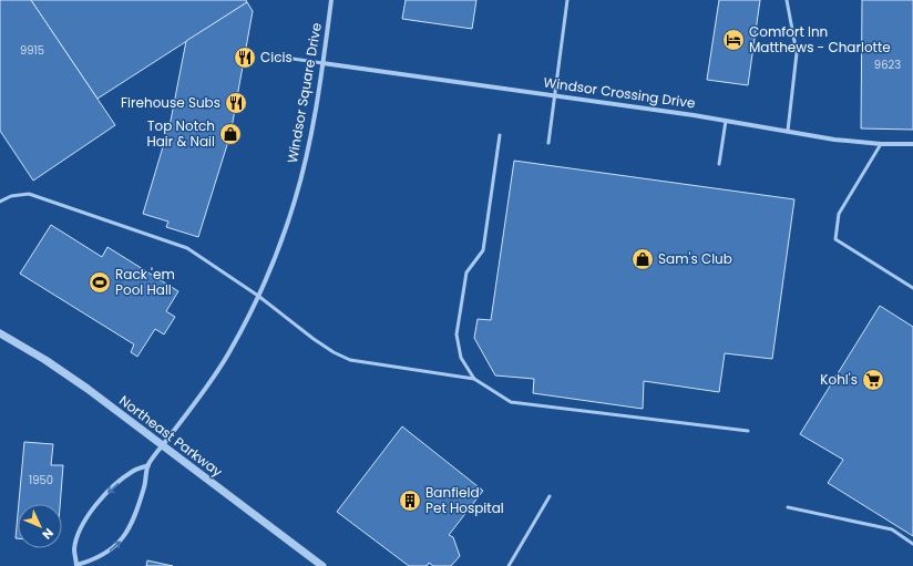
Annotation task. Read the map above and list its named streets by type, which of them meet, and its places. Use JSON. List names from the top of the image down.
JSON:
{
  "streets": {
    "street": ["Windsor Square Drive", "Windsor Crossing Drive", "Northeast Parkway"]
  },
  "crossings": [
    ["Windsor Square Drive", "Windsor Crossing Drive"],
    ["Windsor Square Drive", "Northeast Parkway"]
  ],
  "places": {
    "hotel": ["Comfort Inn Matthews - Charlotte"],
    "restaurant": ["Cicis", "Firehouse Subs"],
    "shop": ["Top Notch Hair & Nail", "Sam's Club"],
    "sports": ["Rack 'em Pool Hall"],
    "supermarket": ["Kohl's"],
    "building": ["Banfield Pet Hospital"]
  },
  "house_numbers": ["9915", "9623", "1950"],
  "north": "bottom right"
}
